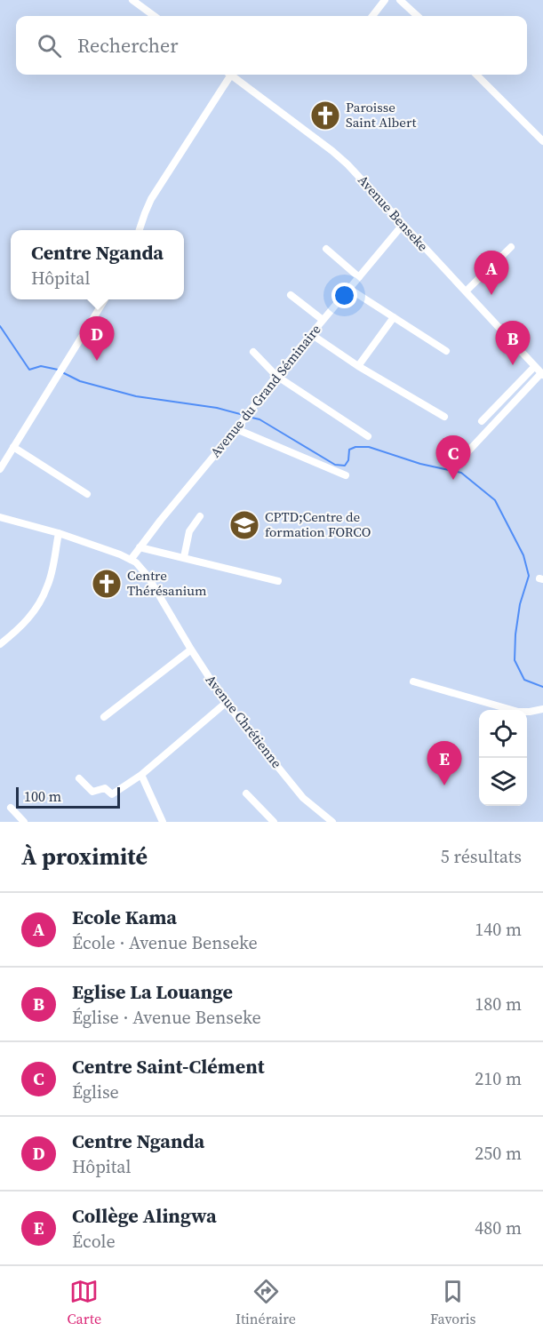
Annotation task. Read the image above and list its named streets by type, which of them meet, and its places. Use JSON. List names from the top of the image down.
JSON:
{
  "streets": {
    "street": ["Avenue Benseke", "Avenue du Grand Séminaire", "Avenue Chrétienne"]
  },
  "crossings": [
    ["Avenue Benseke", "Avenue du Grand Séminaire"],
    ["Avenue du Grand Séminaire", "Avenue Chrétienne"]
  ],
  "places": {
    "church": ["Paroisse Saint Albert", "Centre Thérésanium"],
    "school or university": ["CPTD;Centre de formation FORCO"]
  },
  "scale_bar": "100 m",
  "page": {
    "search": "Rechercher",
    "popup": ["Centre Nganda", "Hôpital"],
    "pins": [
      "A",
      "D",
      "B",
      "C",
      "E"
    ],
    "scale": "100 m",
    "heading": ["À proximité", "5 résultats"],
    "list": [
      {
        "mark": "A",
        "name": "Ecole Kama",
        "note": "École · Avenue Benseke",
        "value": "140 m"
      },
      {
        "mark": "B",
        "name": "Eglise La Louange",
        "note": "Église · Avenue Benseke",
        "value": "180 m"
      },
      {
        "mark": "C",
        "name": "Centre Saint-Clément",
        "note": "Église",
        "value": "210 m"
      },
      {
        "mark": "D",
        "name": "Centre Nganda",
        "note": "Hôpital",
        "value": "250 m"
      },
      {
        "mark": "E",
        "name": "Collège Alingwa",
        "note": "École",
        "value": "480 m"
      }
    ],
    "nav": ["Carte", "Itinéraire", "Favoris"]
  }
}
